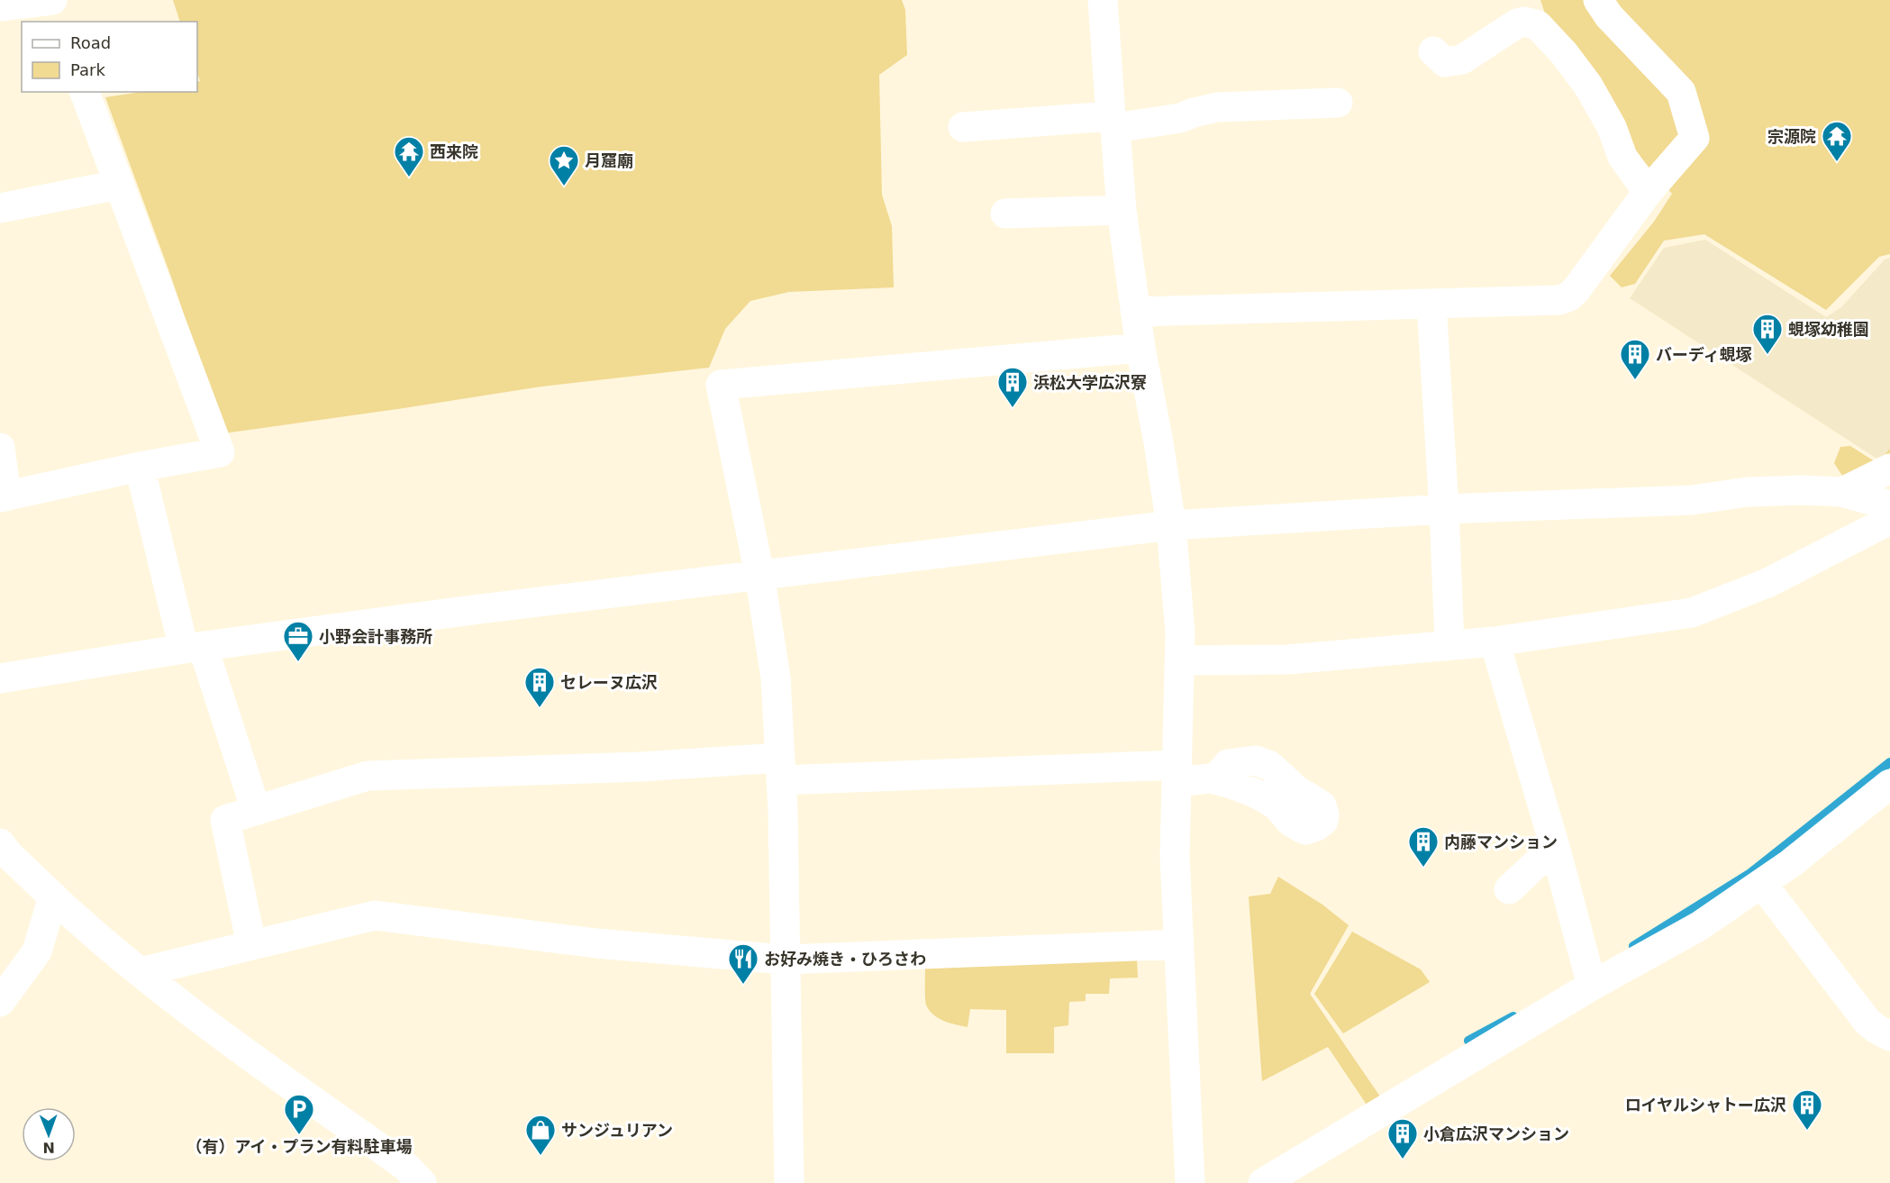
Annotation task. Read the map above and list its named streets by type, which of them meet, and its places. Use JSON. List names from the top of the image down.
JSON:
{
  "places": {
    "temple": ["宗源院", "西来院"],
    "place": ["月窟廟"],
    "building": [
      "蜆塚幼稚園",
      "バーディ蜆塚",
      "浜松大学広沢寮",
      "セレーヌ広沢",
      "内藤マンション",
      "ロイヤルシャトー広沢",
      "小倉広沢マンション"
    ],
    "office": ["小野会計事務所"],
    "restaurant": ["お好み焼き・ひろさわ"],
    "parking": ["（有）アイ・プラン有料駐車場"],
    "shop": ["サンジュリアン"]
  },
  "legend": ["Road", "Park"],
  "north": "bottom"
}
